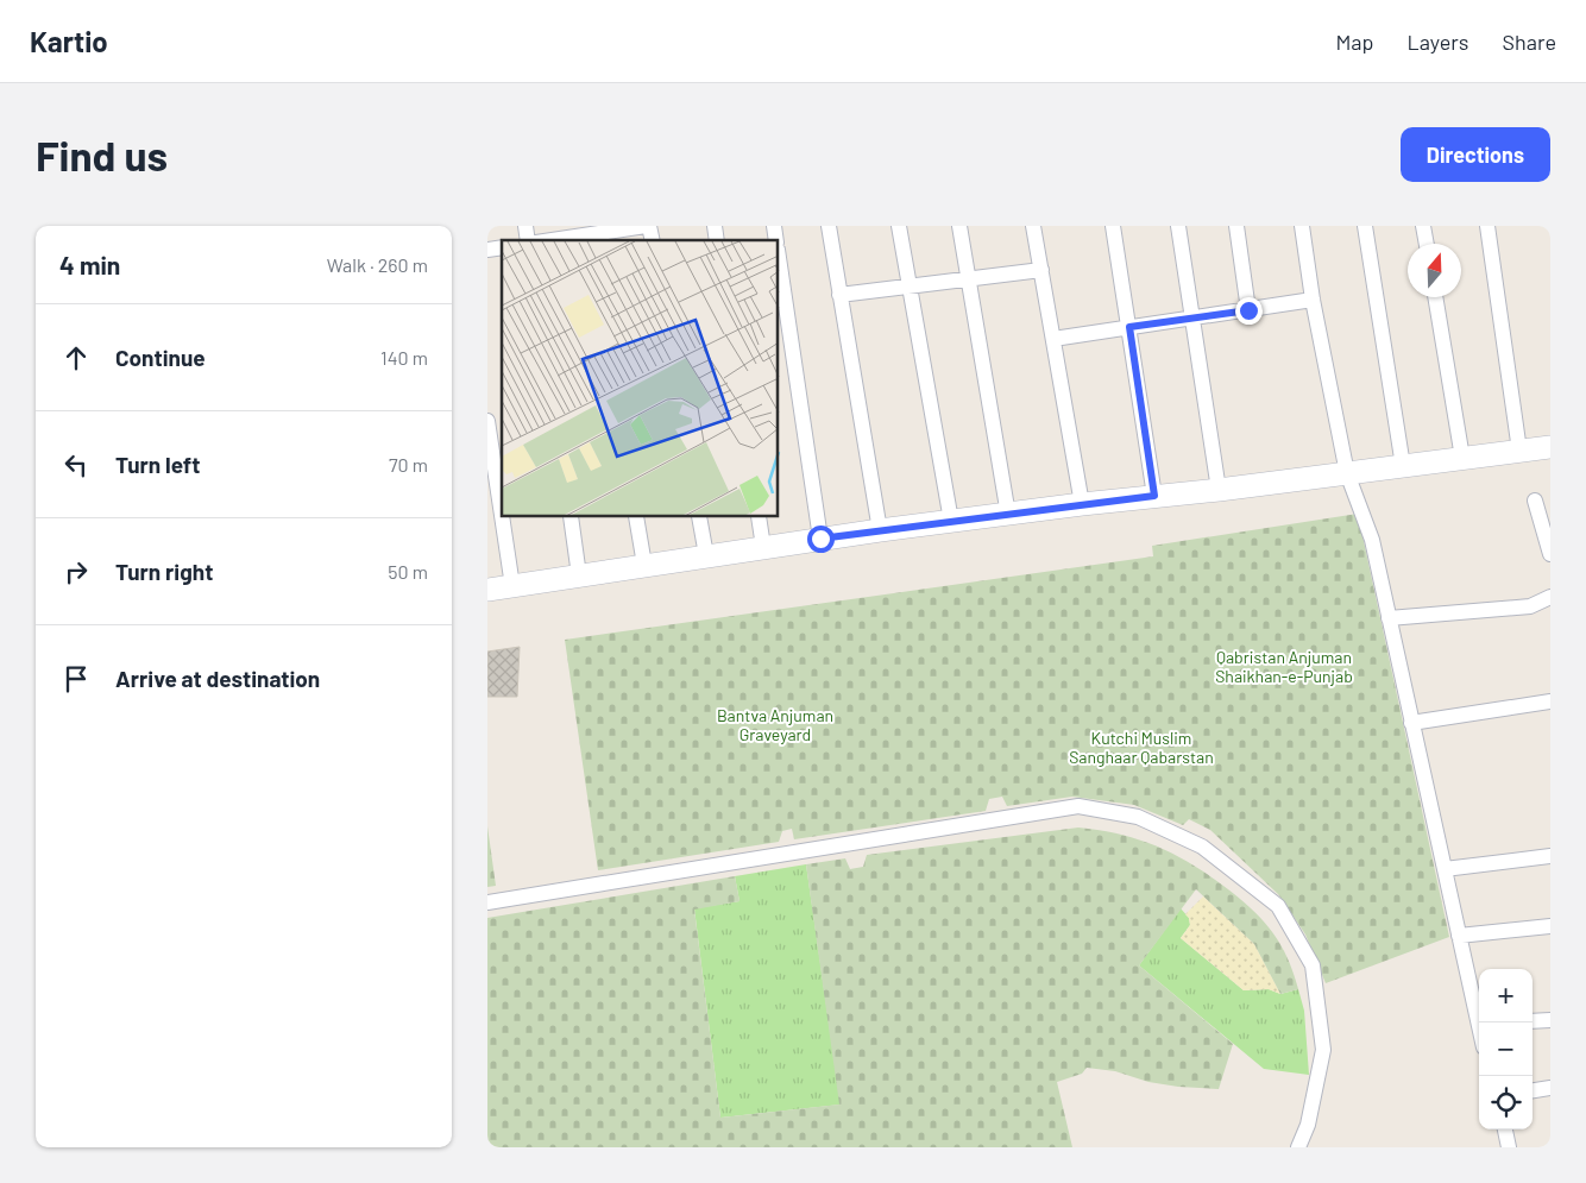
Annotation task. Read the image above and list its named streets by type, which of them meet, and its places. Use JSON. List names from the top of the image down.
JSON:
{
  "parks": ["Qabristan Anjuman Shaikhan-e-Punjab", "Bantva Anjuman Graveyard", "Kutchi Muslim Sanghaar Qabarstan"],
  "north": "top",
  "page": {
    "header": "Kartio",
    "nav": ["Map", "Layers", "Share"],
    "buttons": "Directions",
    "title": "Find us",
    "heading": ["4 min", "Walk · 260 m"],
    "list": [
      ["Continue", "140 m"],
      ["Turn left", "70 m"],
      ["Turn right", "50 m"],
      "Arrive at destination"
    ],
    "map_buttons": ["+", "−"]
  }
}
